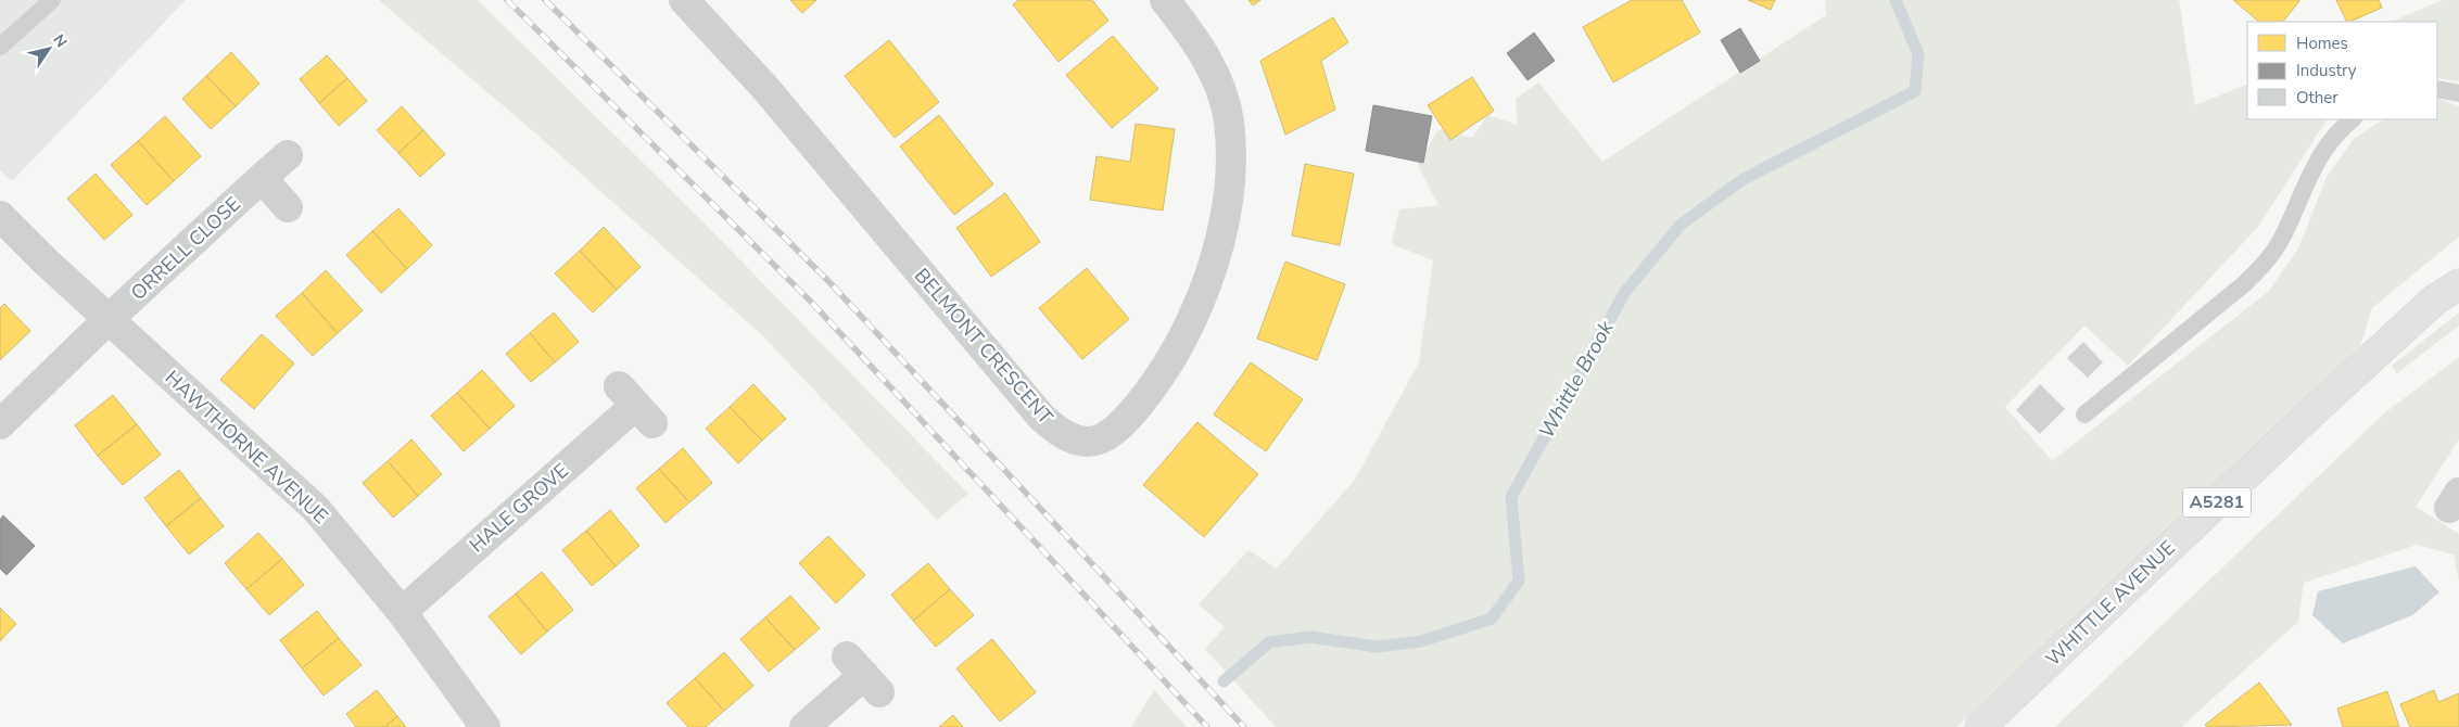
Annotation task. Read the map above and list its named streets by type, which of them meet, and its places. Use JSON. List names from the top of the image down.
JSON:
{
  "streets": {
    "main road": ["A5281", "WHITTLE AVENUE"],
    "street": [
      "ORRELL CLOSE",
      "BELMONT CRESCENT",
      "HAWTHORNE AVENUE",
      "HALE GROVE"
    ]
  },
  "crossings": [
    ["ORRELL CLOSE", "HAWTHORNE AVENUE"],
    ["HAWTHORNE AVENUE", "HALE GROVE"]
  ],
  "water": ["Whittle Brook"],
  "legend": ["Homes", "Industry", "Other"],
  "north": "top right"
}
